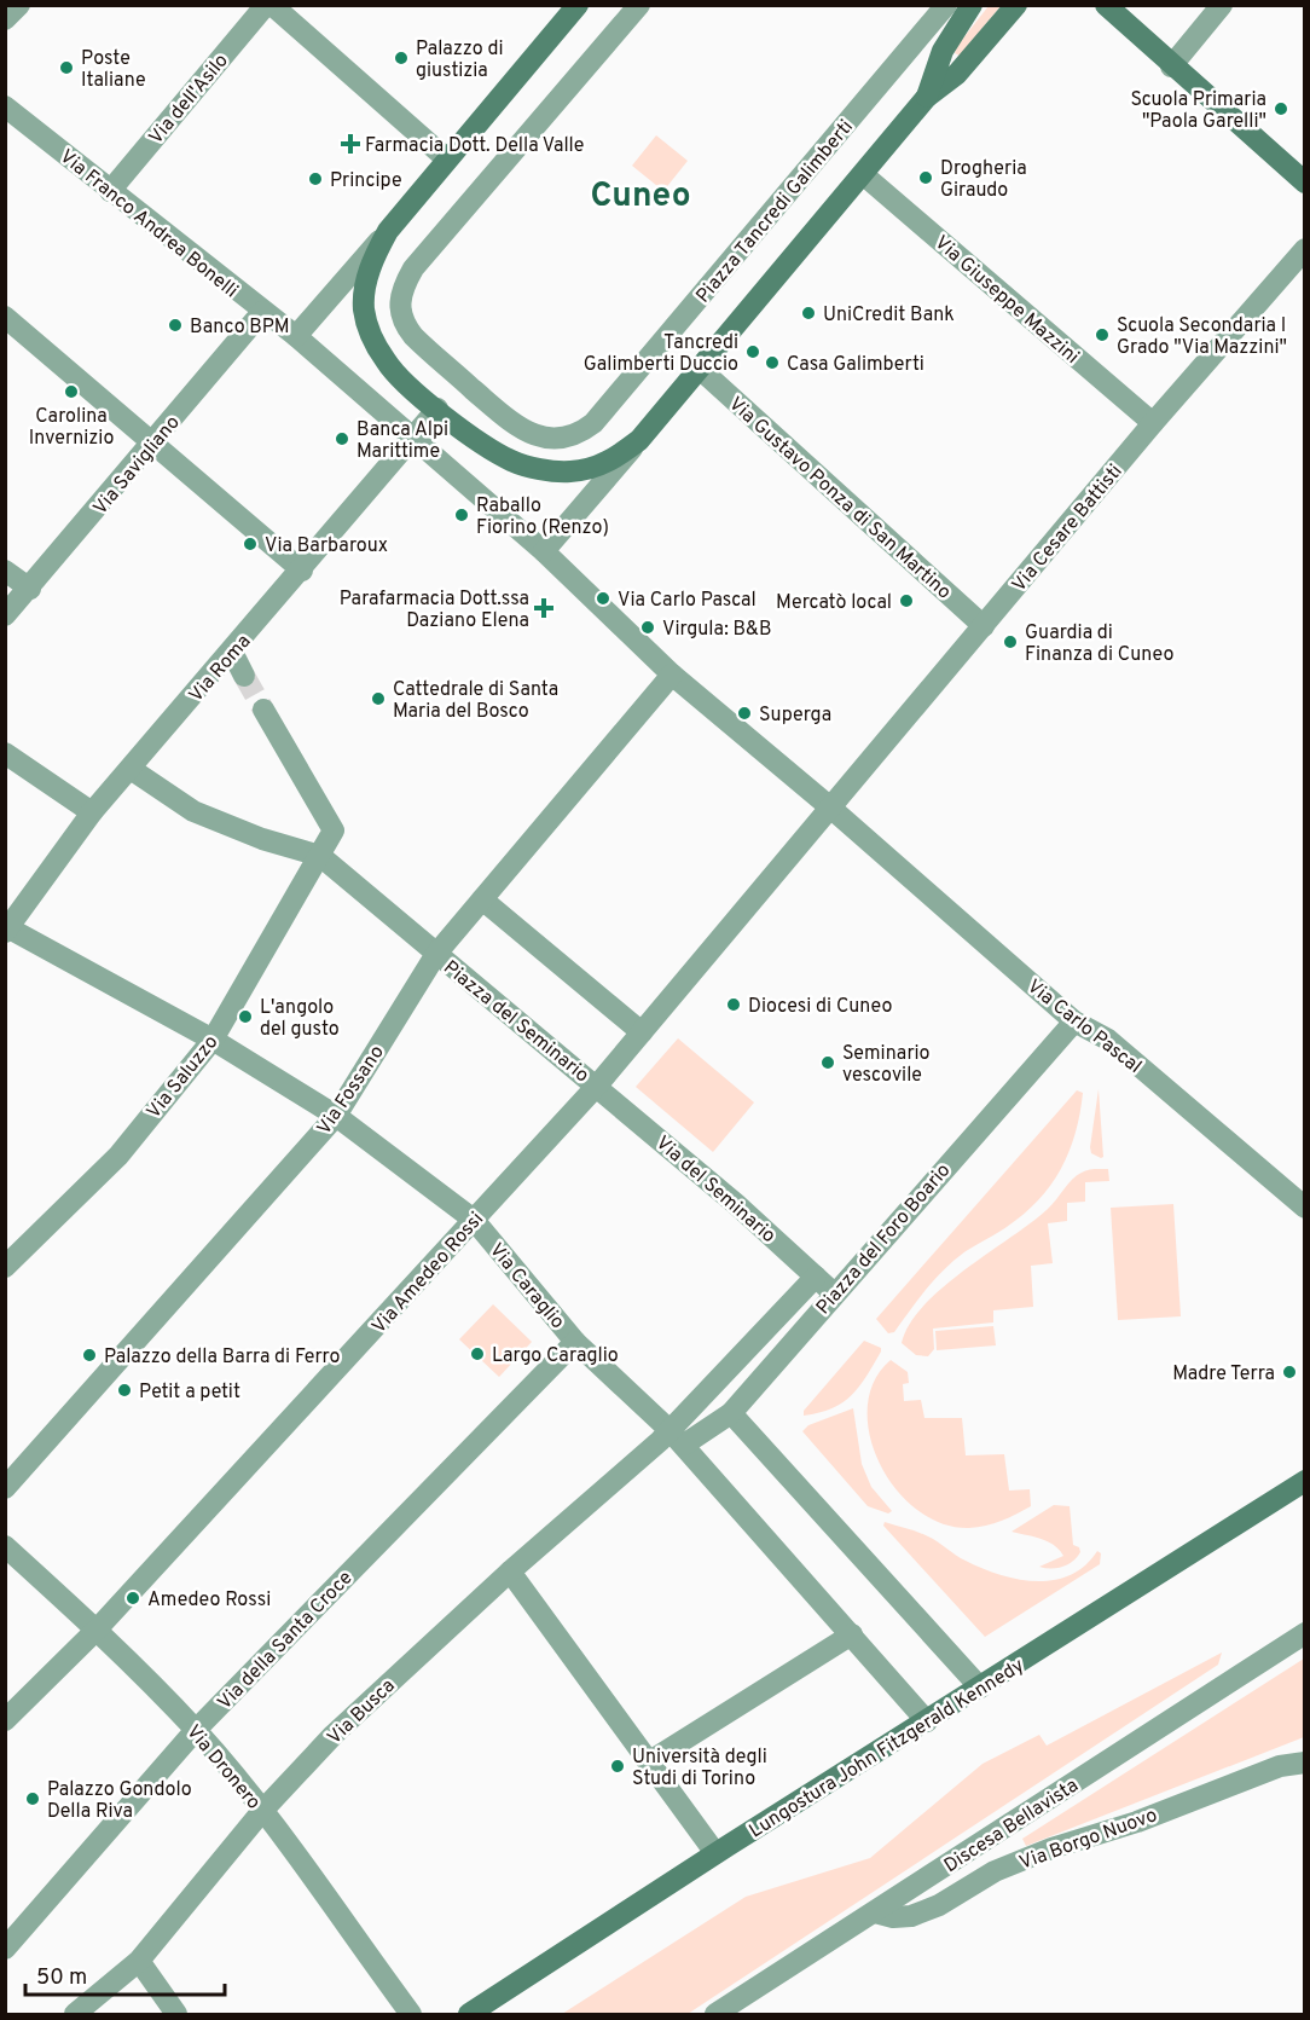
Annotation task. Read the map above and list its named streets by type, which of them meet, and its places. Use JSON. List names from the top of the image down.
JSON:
{
  "streets": {
    "street": [
      "Via dell'Asilo",
      "Piazza Tancredi Galimberti",
      "Via Franco Andrea Bonelli",
      "Via Giuseppe Mazzini",
      "Via Savigliano",
      "Via Gustavo Ponza di San Martino",
      "Via Cesare Battisti",
      "Via Roma",
      "Piazza del Seminario",
      "Via Carlo Pascal",
      "Via Saluzzo",
      "Via Fossano",
      "Via del Seminario",
      "Piazza del Foro Boario",
      "Via Amedeo Rossi",
      "Via Caraglio",
      "Via della Santa Croce",
      "Via Busca",
      "Lungostura John Fitzgerald Kennedy",
      "Via Dronero",
      "Discesa Bellavista",
      "Via Borgo Nuovo"
    ]
  },
  "crossings": [
    ["Via dell'Asilo", "Via Franco Andrea Bonelli"],
    ["Via Franco Andrea Bonelli", "Via Savigliano"],
    ["Via Giuseppe Mazzini", "Via Cesare Battisti"],
    ["Via Gustavo Ponza di San Martino", "Via Cesare Battisti"],
    ["Via Cesare Battisti", "Via Carlo Pascal"],
    ["Via Cesare Battisti", "Via Amedeo Rossi"],
    ["Via Roma", "Via Caraglio"],
    ["Piazza del Seminario", "Via Fossano"],
    ["Piazza del Seminario", "Via del Seminario"],
    ["Piazza del Seminario", "Via Amedeo Rossi"],
    ["Via Carlo Pascal", "Via Fossano"],
    ["Via Carlo Pascal", "Piazza del Foro Boario"],
    ["Via Carlo Pascal", "Via Amedeo Rossi"],
    ["Via Saluzzo", "Via Caraglio"],
    ["Via Fossano", "Via Caraglio"],
    ["Via del Seminario", "Piazza del Foro Boario"],
    ["Via del Seminario", "Via Amedeo Rossi"],
    ["Piazza del Foro Boario", "Via Caraglio"],
    ["Piazza del Foro Boario", "Via Busca"],
    ["Via Amedeo Rossi", "Via Caraglio"],
    ["Via Amedeo Rossi", "Via Dronero"],
    ["Via Caraglio", "Via della Santa Croce"],
    ["Via Caraglio", "Via Busca"],
    ["Via Caraglio", "Lungostura John Fitzgerald Kennedy"],
    ["Via della Santa Croce", "Via Dronero"],
    ["Via Busca", "Via Dronero"],
    ["Discesa Bellavista", "Via Borgo Nuovo"]
  ],
  "districts": ["Cuneo"],
  "places": {
    "other": [
      "Palazzo di giustizia",
      "Poste Italiane",
      "Scuola Primaria \"Paola Garelli\"",
      "Drogheria Giraudo",
      "Principe",
      "UniCredit Bank",
      "Banco BPM",
      "Scuola Secondaria I Grado \"Via Mazzini\"",
      "Tancredi Galimberti Duccio",
      "Casa Galimberti",
      "Carolina Invernizio",
      "Banca Alpi Marittime",
      "Raballo Fiorino (Renzo)",
      "Via Barbaroux",
      "Via Carlo Pascal",
      "Mercatò local",
      "Virgula: B&B",
      "Guardia di Finanza di Cuneo",
      "Cattedrale di Santa Maria del Bosco",
      "Superga",
      "Diocesi di Cuneo",
      "L'angolo del gusto",
      "Seminario vescovile",
      "Largo Caraglio",
      "Palazzo della Barra di Ferro",
      "Madre Terra",
      "Petit a petit",
      "Amedeo Rossi",
      "Università degli Studi di Torino",
      "Palazzo Gondolo Della Riva"
    ],
    "health": ["Farmacia Dott. Della Valle", "Parafarmacia Dott.ssa Daziano Elena"]
  },
  "scale_bar": "50 m"
}
